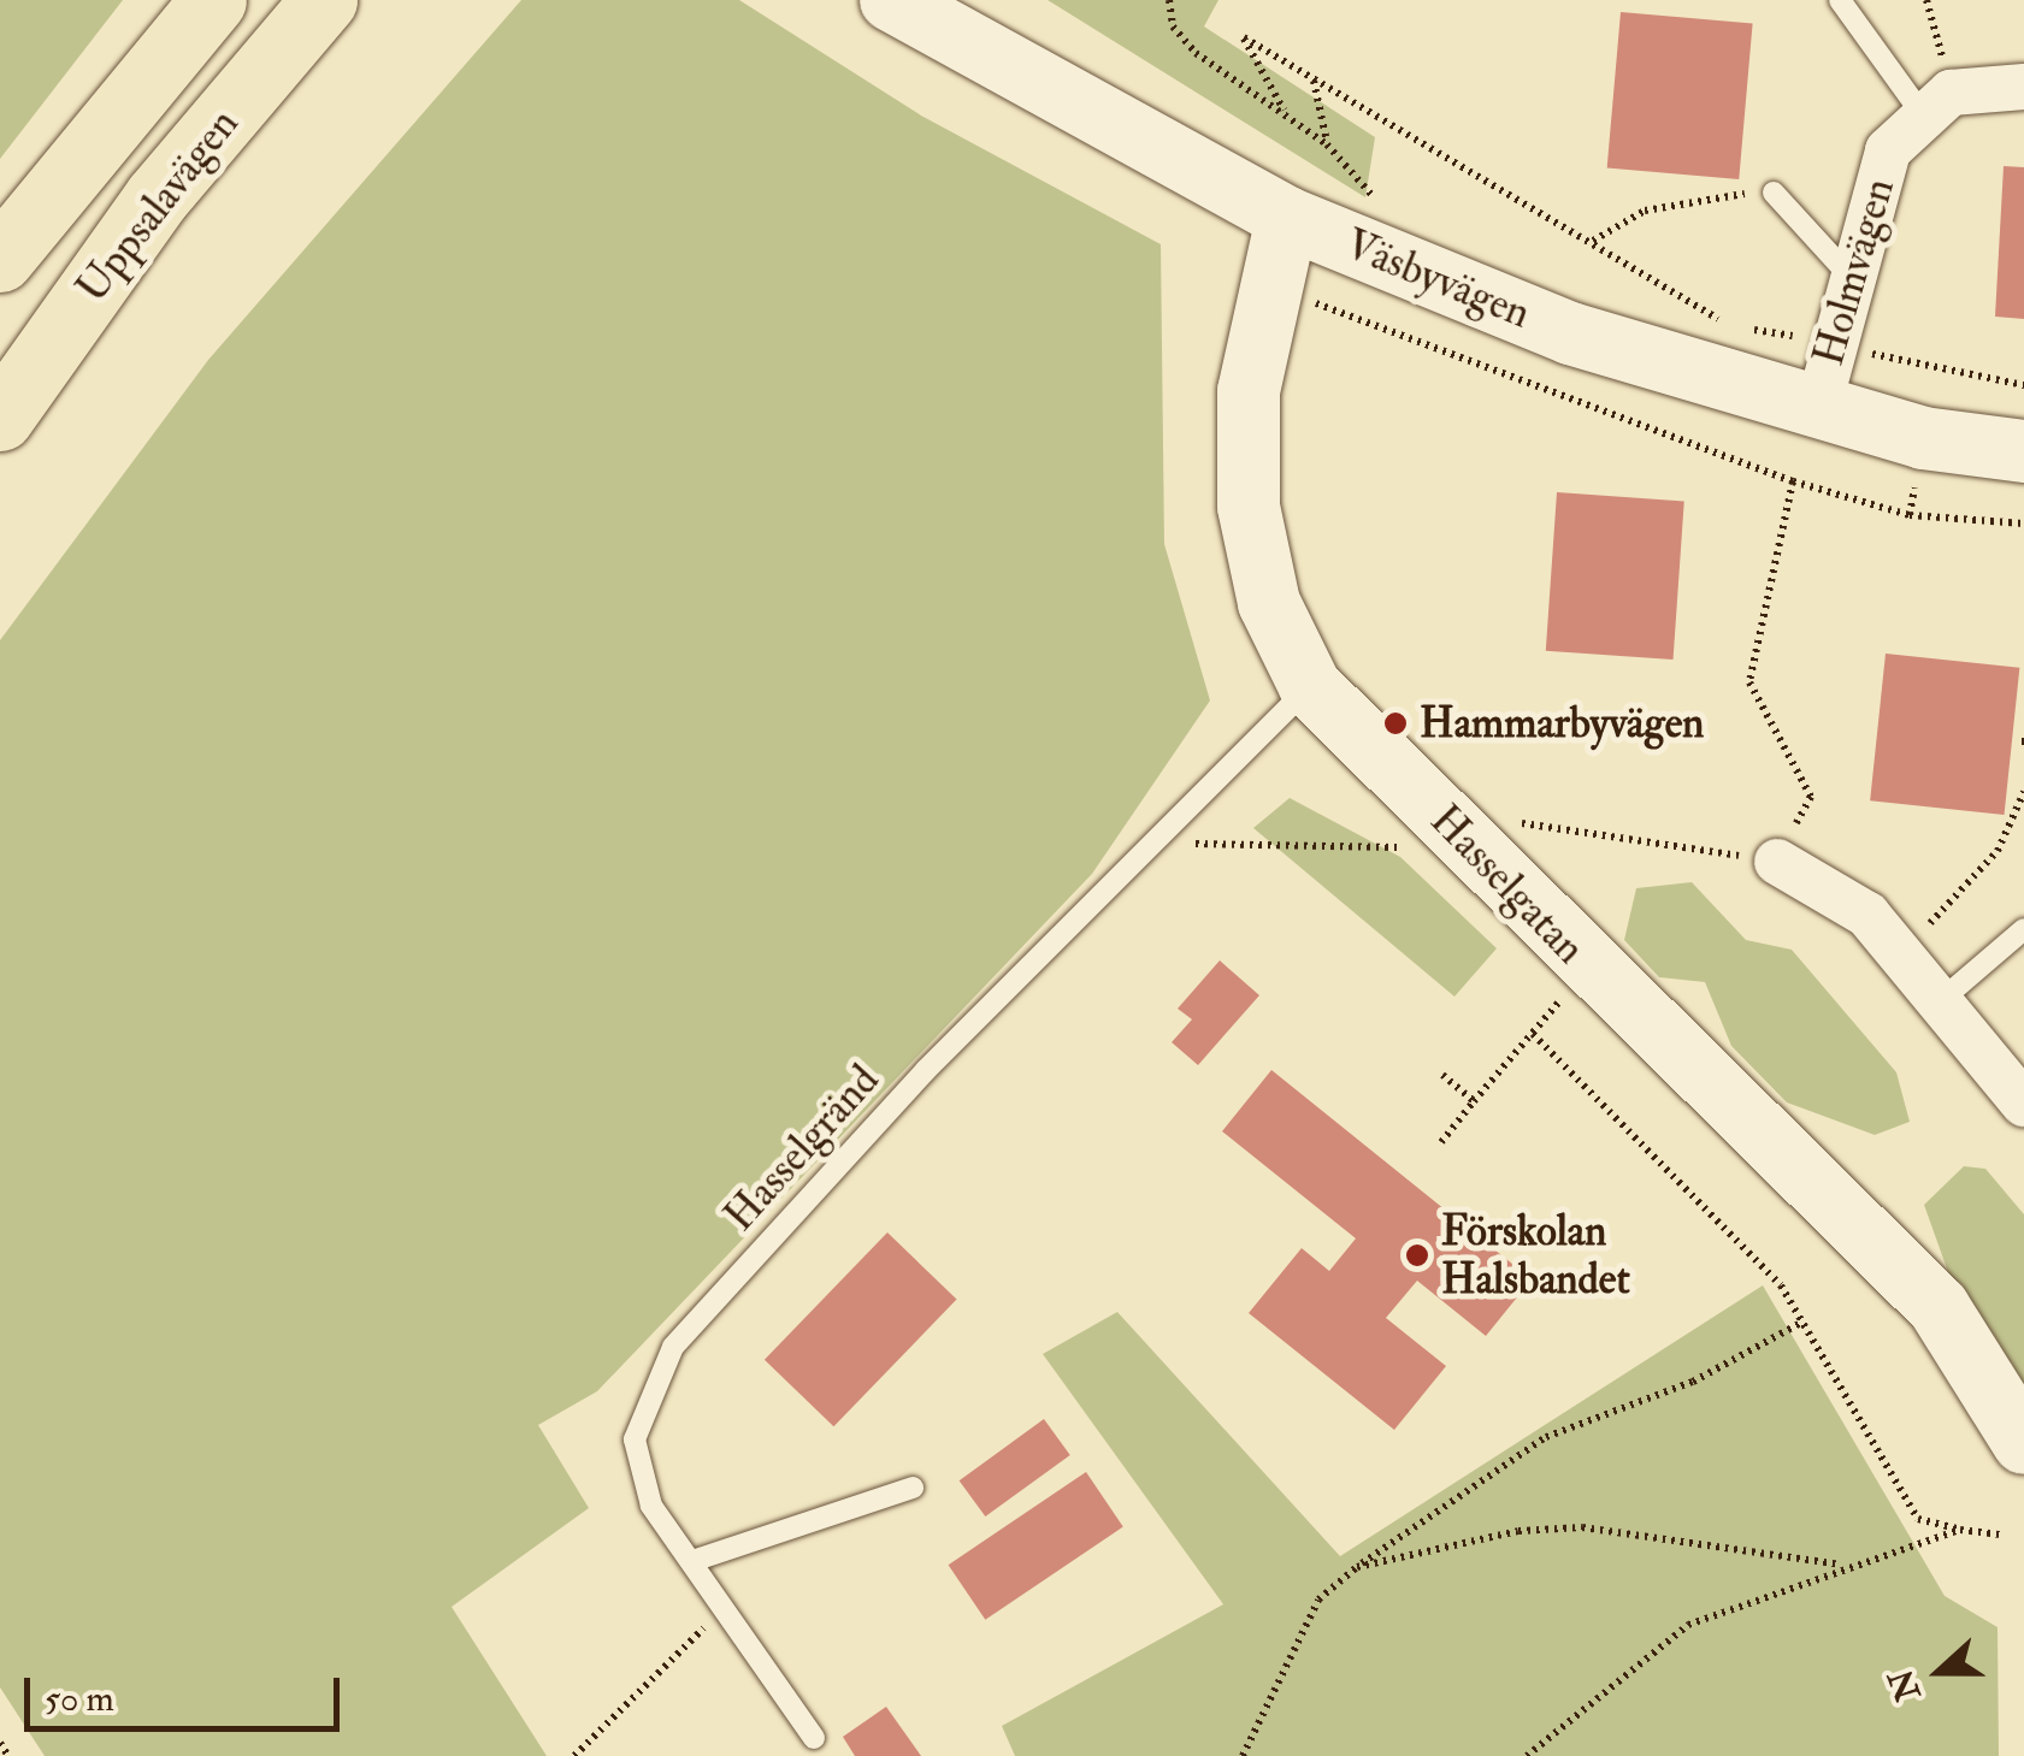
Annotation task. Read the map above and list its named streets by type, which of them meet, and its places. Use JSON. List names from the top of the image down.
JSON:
{
  "streets": {
    "highway": ["Uppsalavägen"],
    "street": ["Holmvägen", "Väsbyvägen", "Hasselgatan"],
    "lane": ["Hasselgränd"]
  },
  "crossings": [
    ["Holmvägen", "Väsbyvägen"],
    ["Väsbyvägen", "Hasselgatan"],
    ["Hasselgatan", "Hasselgränd"]
  ],
  "places": ["Hammarbyvägen", "Förskolan Halsbandet"],
  "scale_bar": "50 m",
  "north": "left"
}
